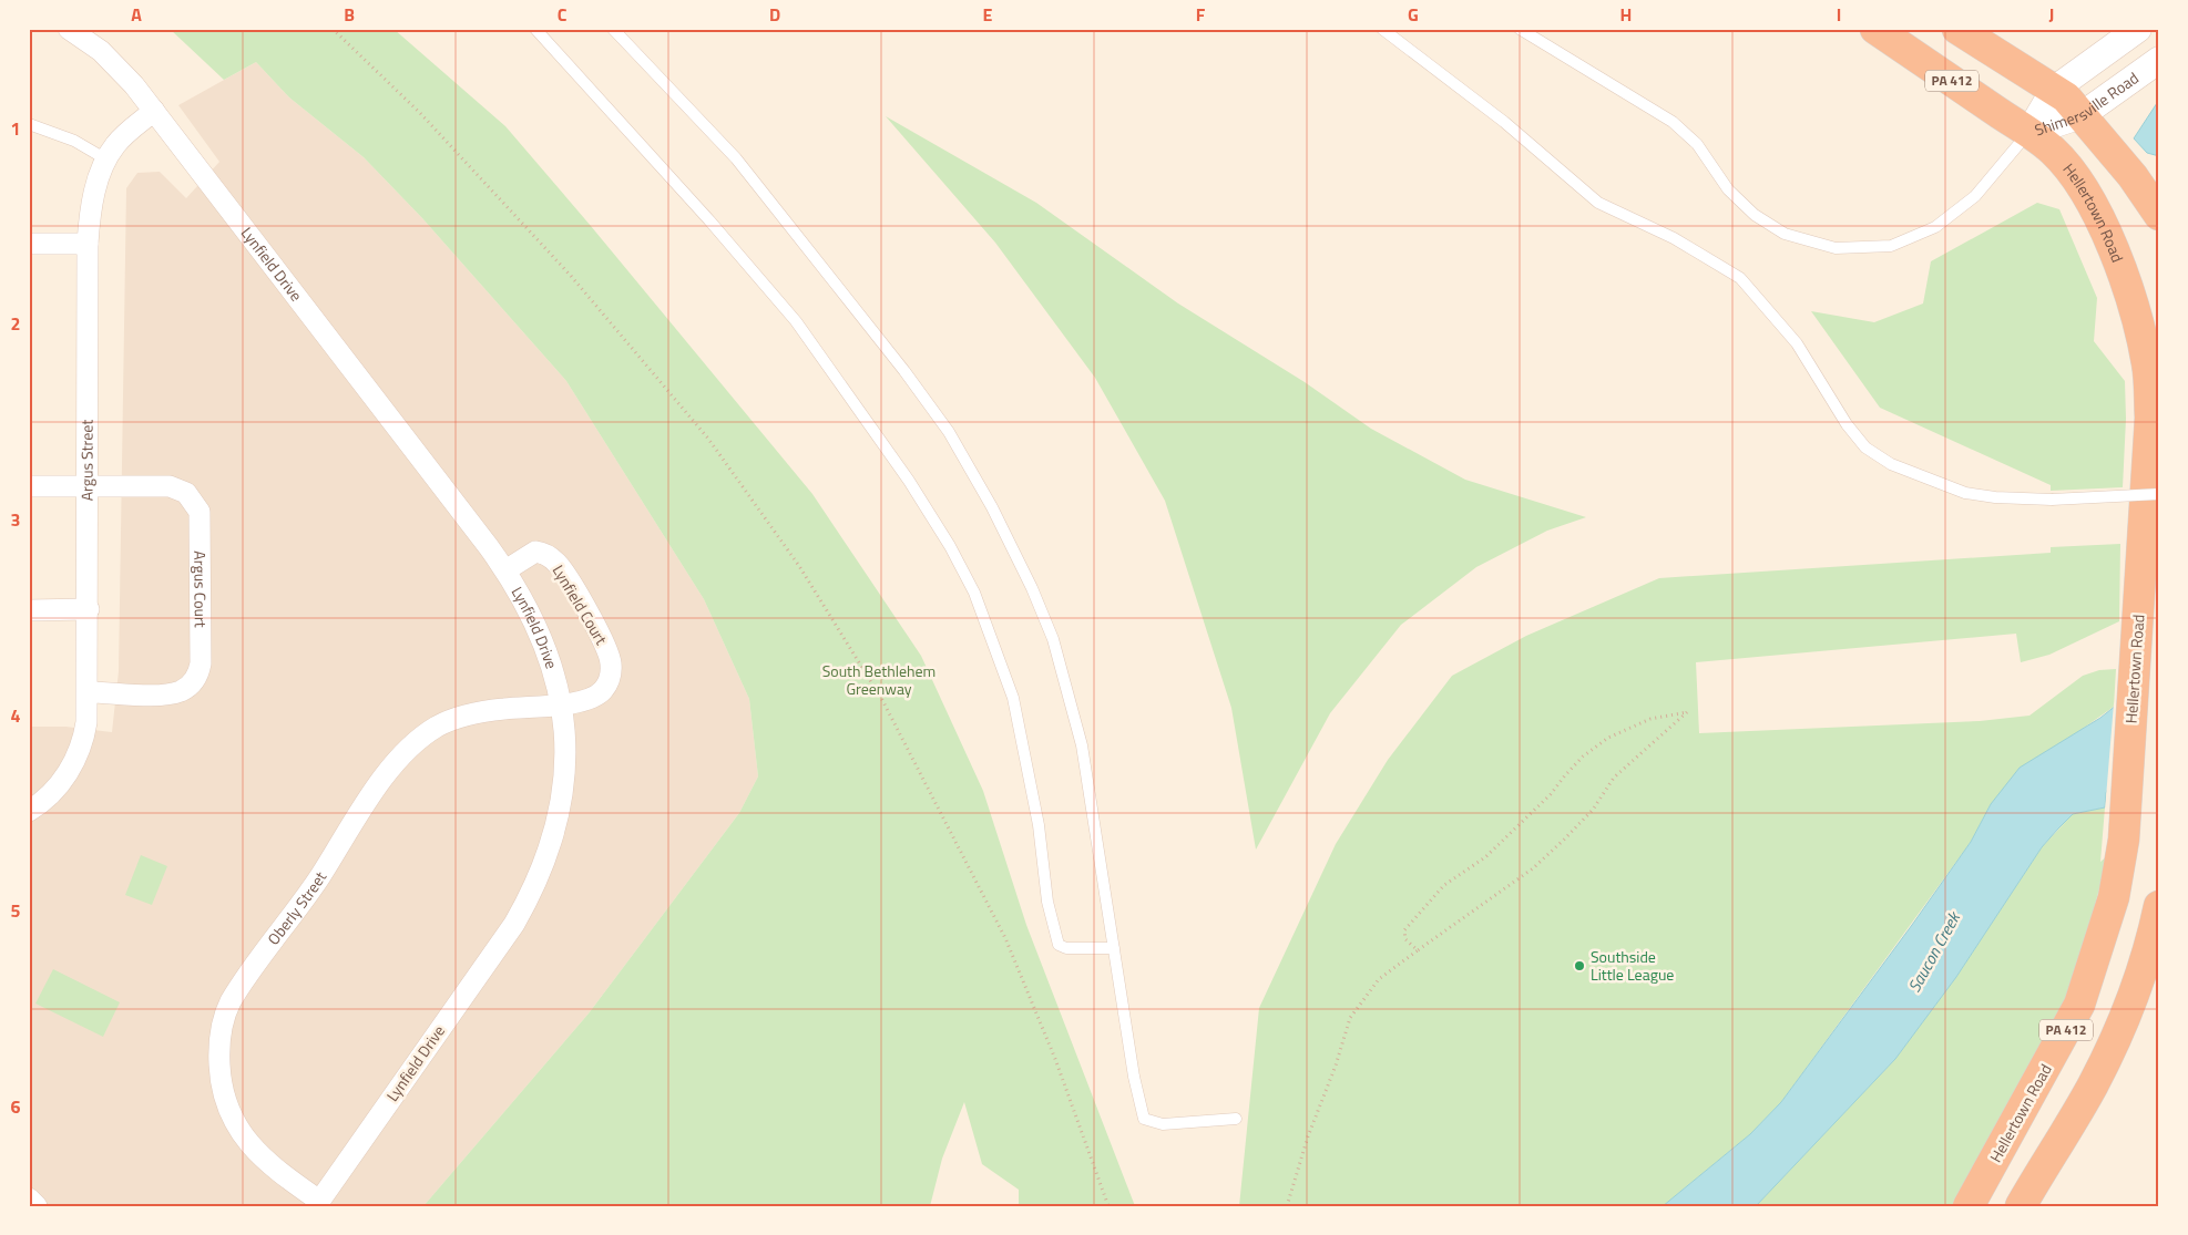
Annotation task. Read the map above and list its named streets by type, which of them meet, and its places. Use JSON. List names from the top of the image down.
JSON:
{
  "streets": {
    "highway": ["PA 412", "Hellertown Road"],
    "street": [
      "Shimersville Road",
      "Lynfield Drive",
      "Argus Street",
      "Argus Court",
      "Lynfield Court",
      "Oberly Street"
    ]
  },
  "crossings": [
    ["PA 412", "Shimersville Road"],
    ["PA 412", "Hellertown Road"],
    ["Shimersville Road", "Hellertown Road"],
    ["Lynfield Drive", "Argus Street"],
    ["Lynfield Drive", "Lynfield Court"],
    ["Lynfield Drive", "Oberly Street"],
    ["Argus Street", "Argus Court"],
    ["Lynfield Court", "Oberly Street"]
  ],
  "water": ["Saucon Creek"],
  "parks": ["South Bethlehem Greenway"],
  "places": ["Southside Little League"],
  "grid": {
    "columns": [
      "A",
      "B",
      "C",
      "D",
      "E",
      "F",
      "G",
      "H",
      "I",
      "J"
    ],
    "rows": [
      "1",
      "2",
      "3",
      "4",
      "5",
      "6"
    ]
  }
}
